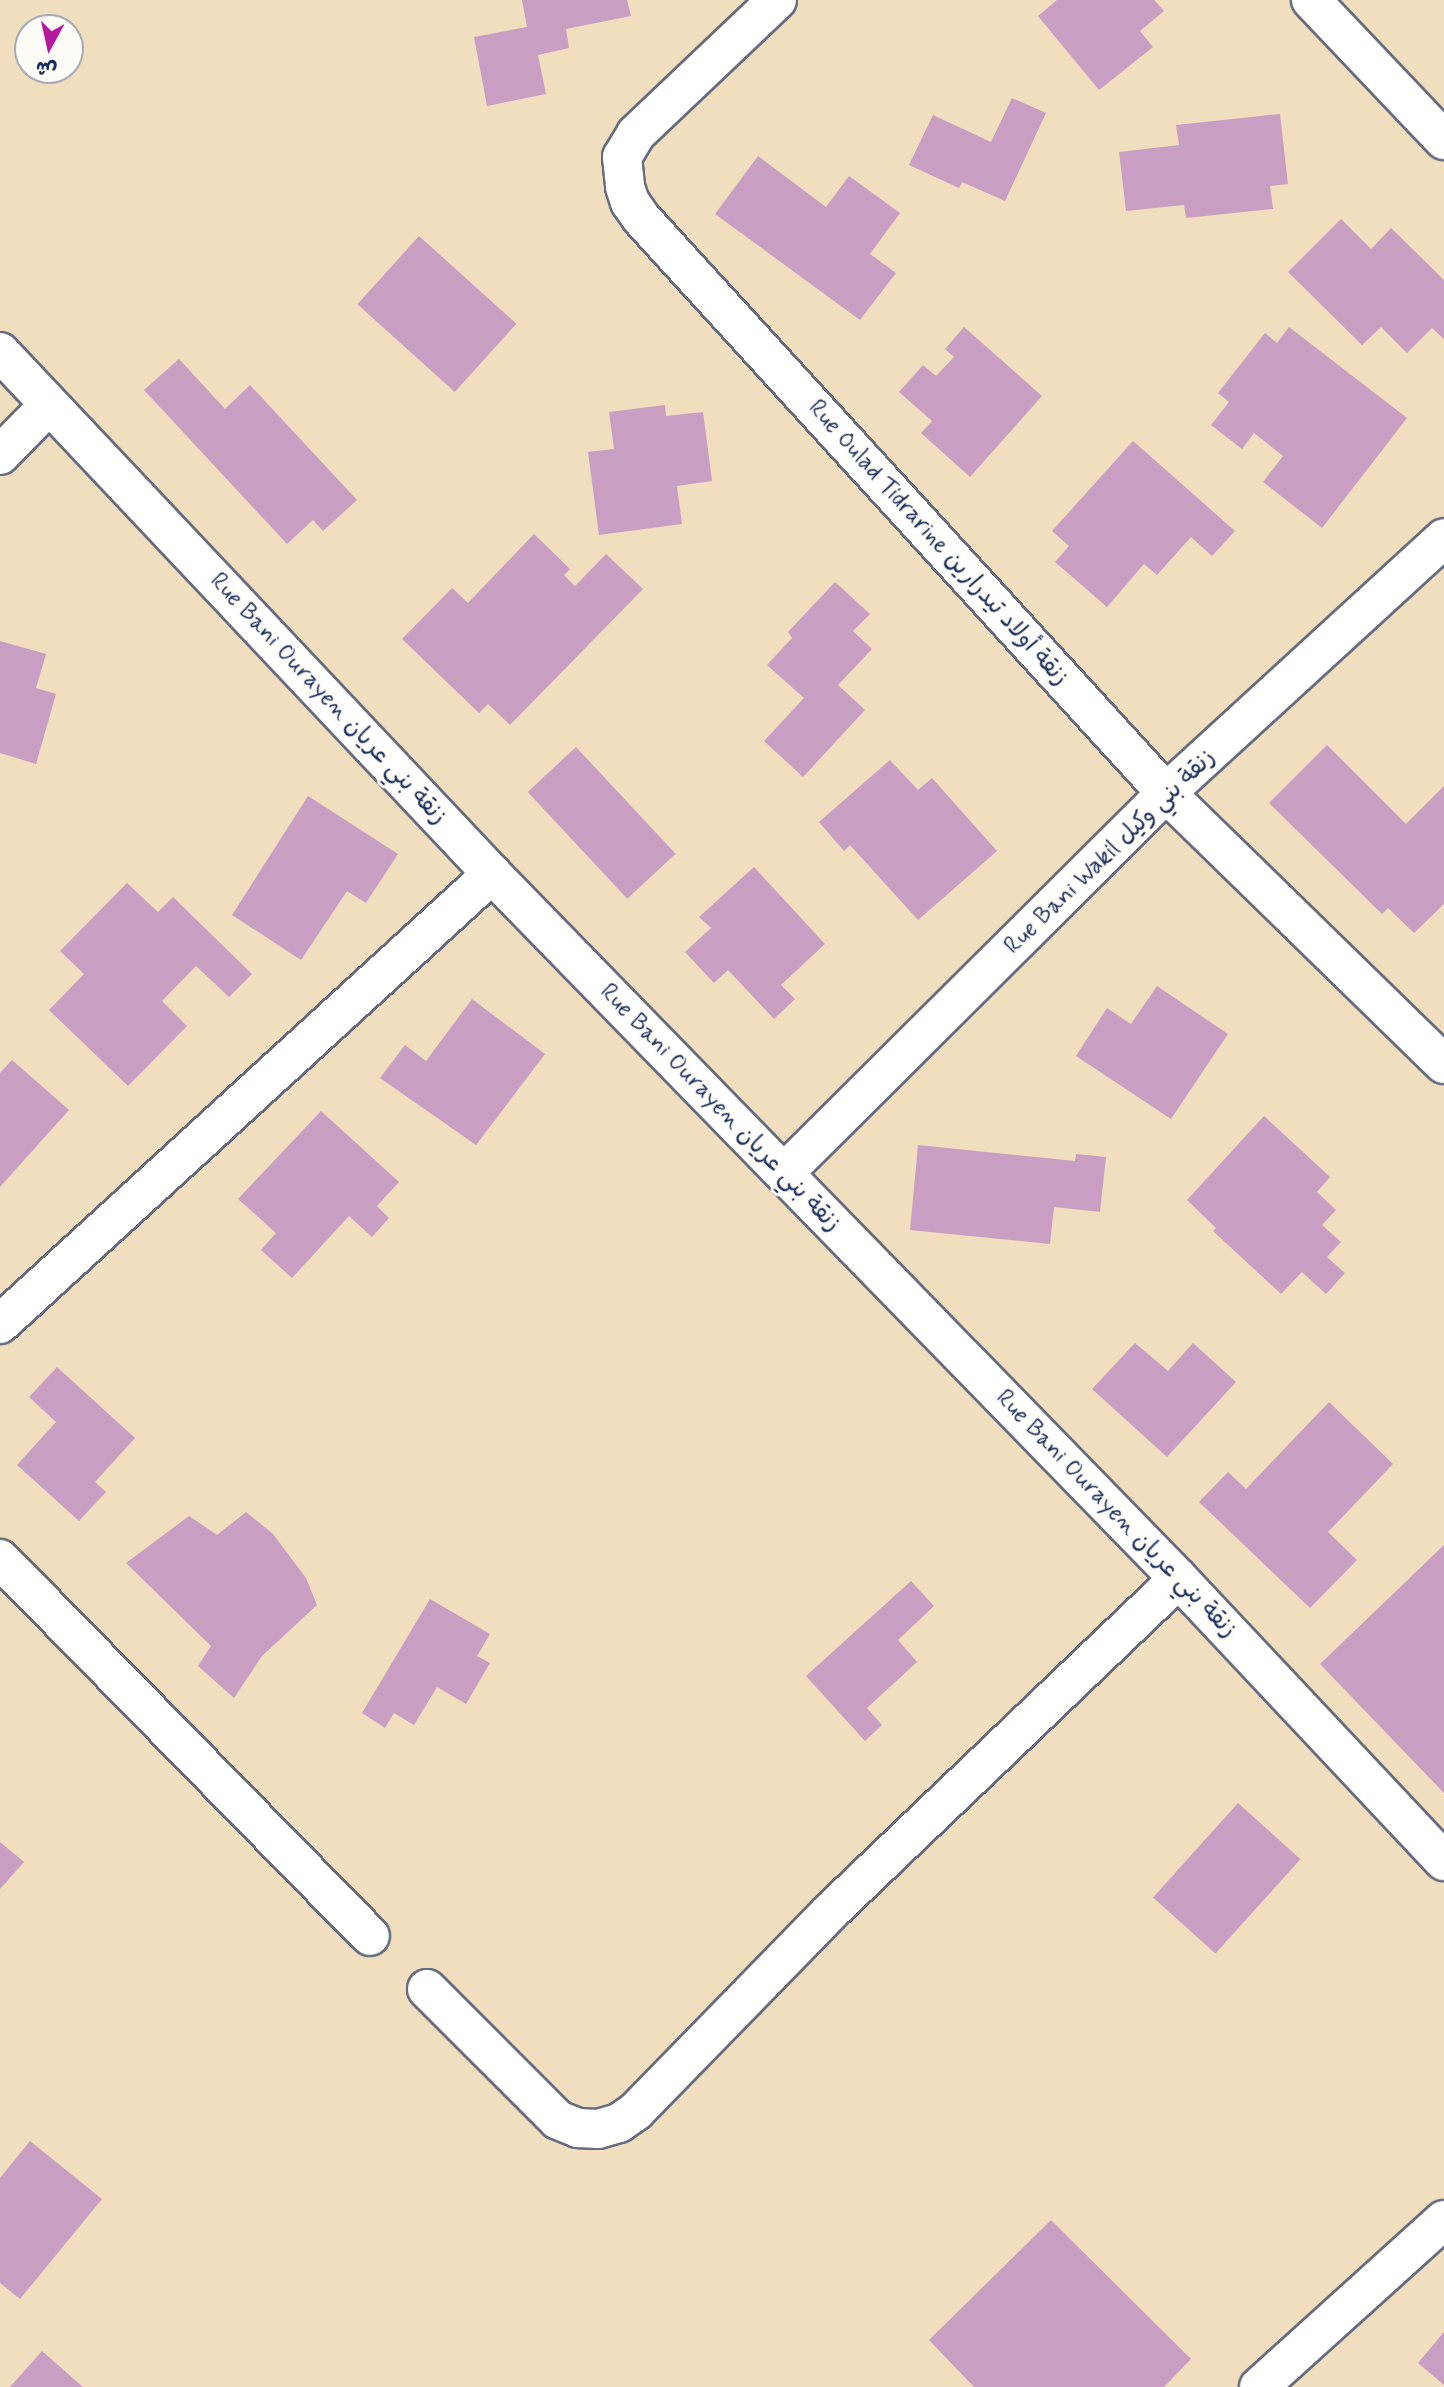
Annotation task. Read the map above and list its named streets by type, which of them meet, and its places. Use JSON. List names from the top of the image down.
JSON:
{
  "streets": {
    "street": ["Rue Oulad Tidrarine زنقة أولاد تيدرارين", "Rue Bani Ourayen زنقة بني عريان", "Rue Bani Wakil زنقة بني وكيل"]
  },
  "crossings": [
    ["Rue Oulad Tidrarine زنقة أولاد تيدرارين", "Rue Bani Wakil زنقة بني وكيل"],
    ["Rue Bani Ourayen زنقة بني عريان", "Rue Bani Wakil زنقة بني وكيل"]
  ],
  "north": "bottom"
}
